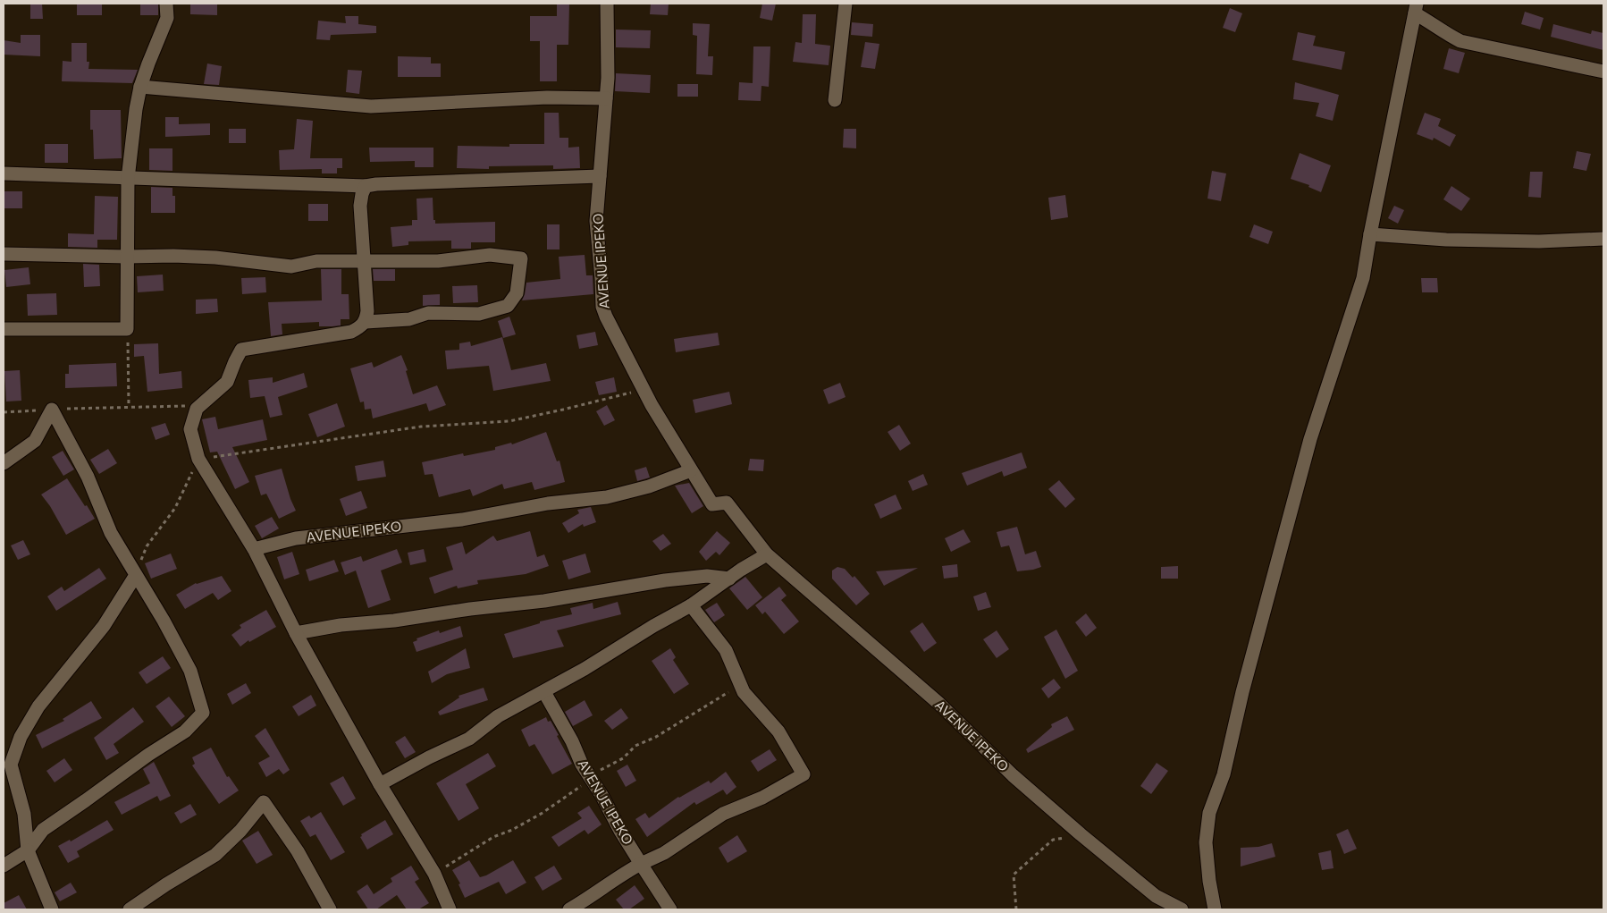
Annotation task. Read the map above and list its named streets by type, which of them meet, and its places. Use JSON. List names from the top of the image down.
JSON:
{
  "streets": {
    "street": ["AVENUE IPEKO"]
  }
}
